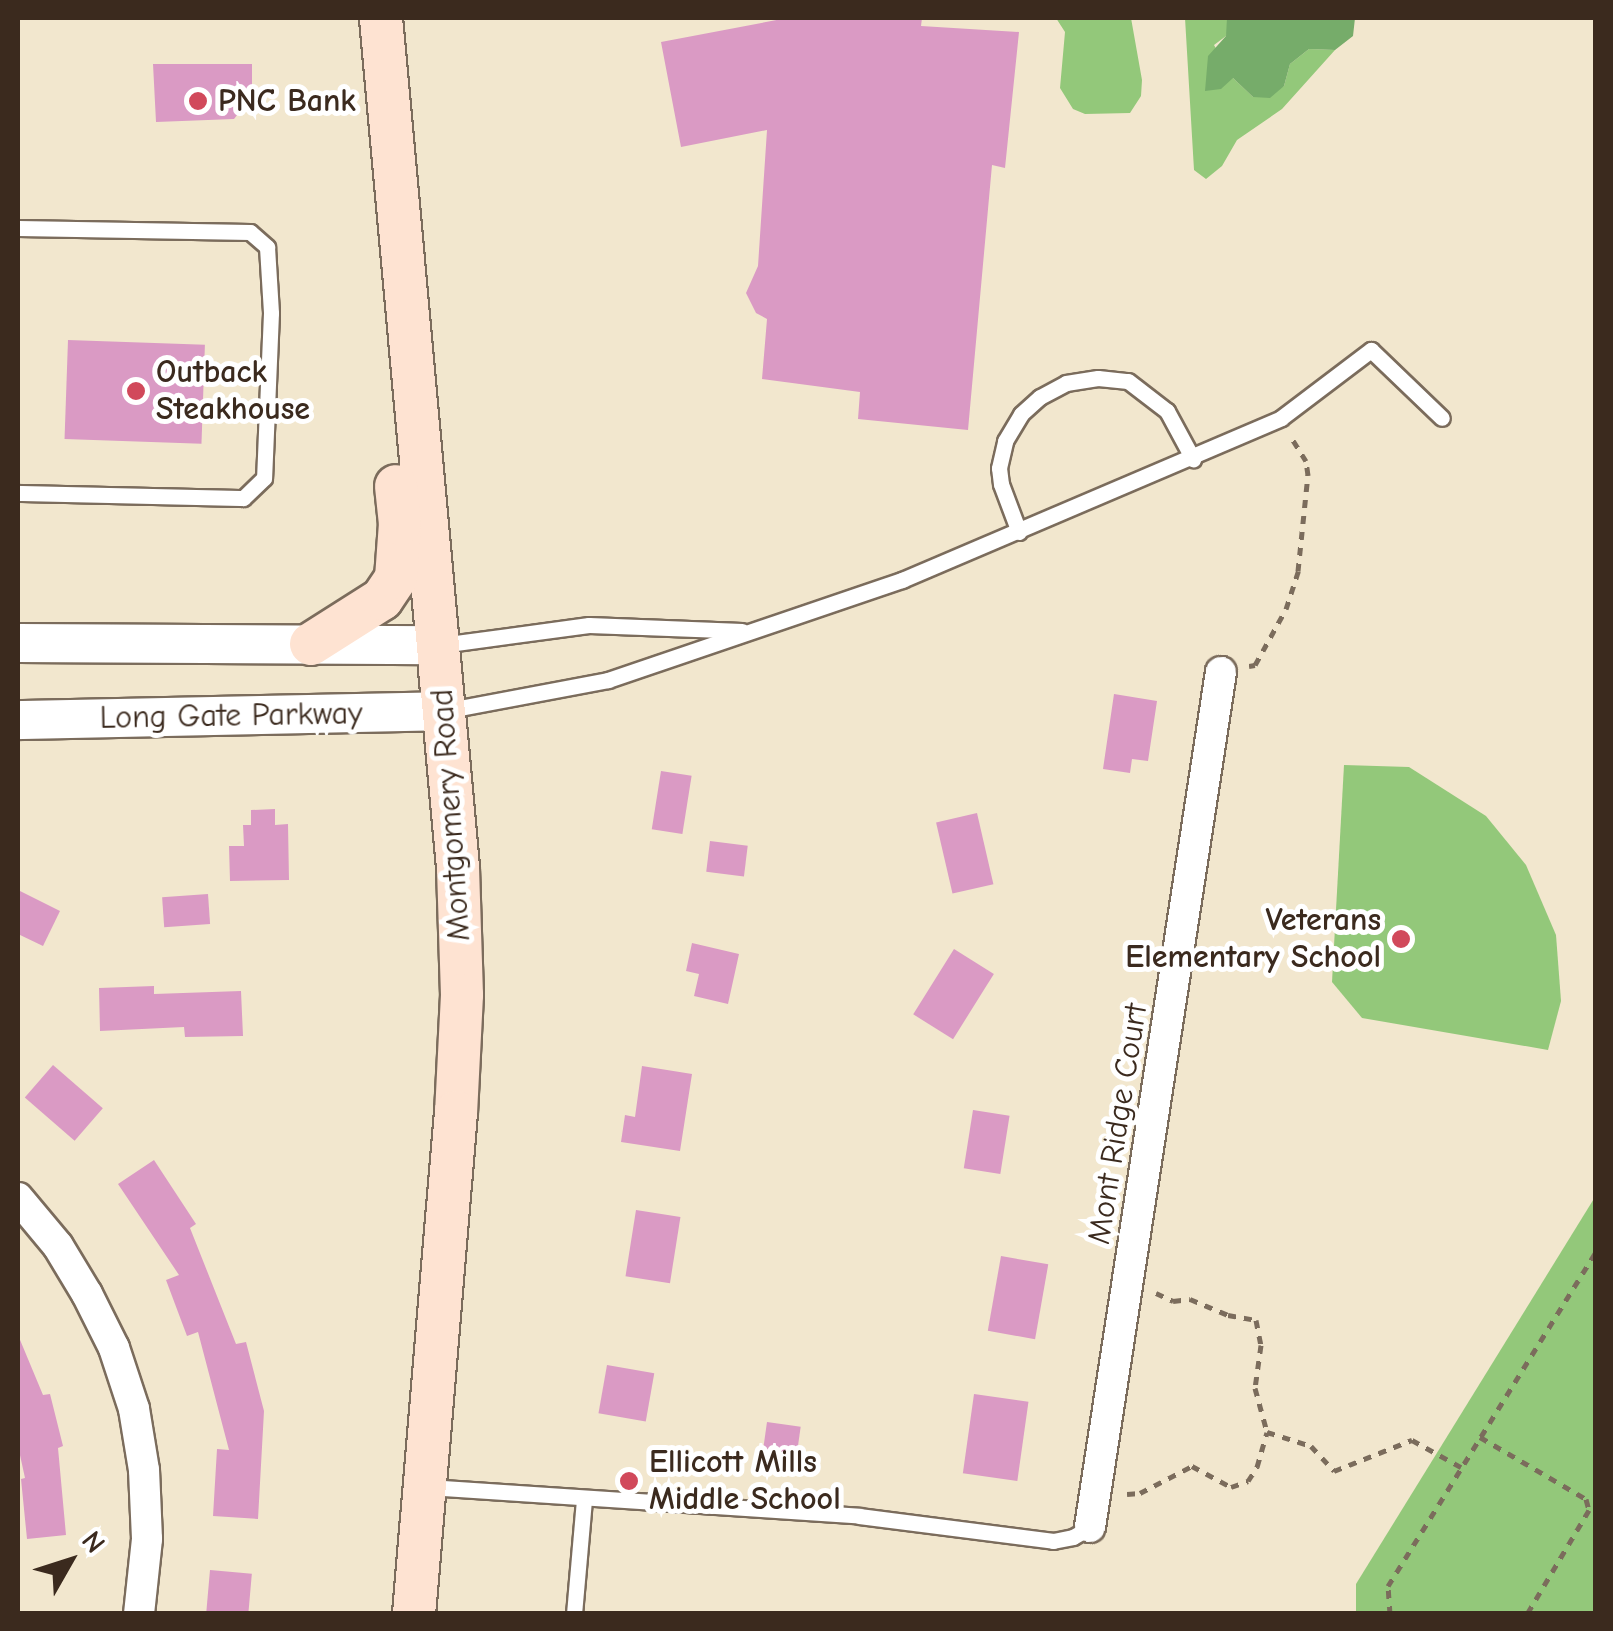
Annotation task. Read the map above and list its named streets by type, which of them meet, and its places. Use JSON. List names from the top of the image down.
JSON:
{
  "streets": {
    "main road": ["Montgomery Road"],
    "street": ["Long Gate Parkway", "Mont Ridge Court"]
  },
  "crossings": [
    ["Long Gate Parkway", "Montgomery Road"]
  ],
  "places": [
    "PNC Bank",
    "Outback Steakhouse",
    "Veterans Elementary School",
    "Ellicott Mills Middle School"
  ],
  "north": "top right"
}
